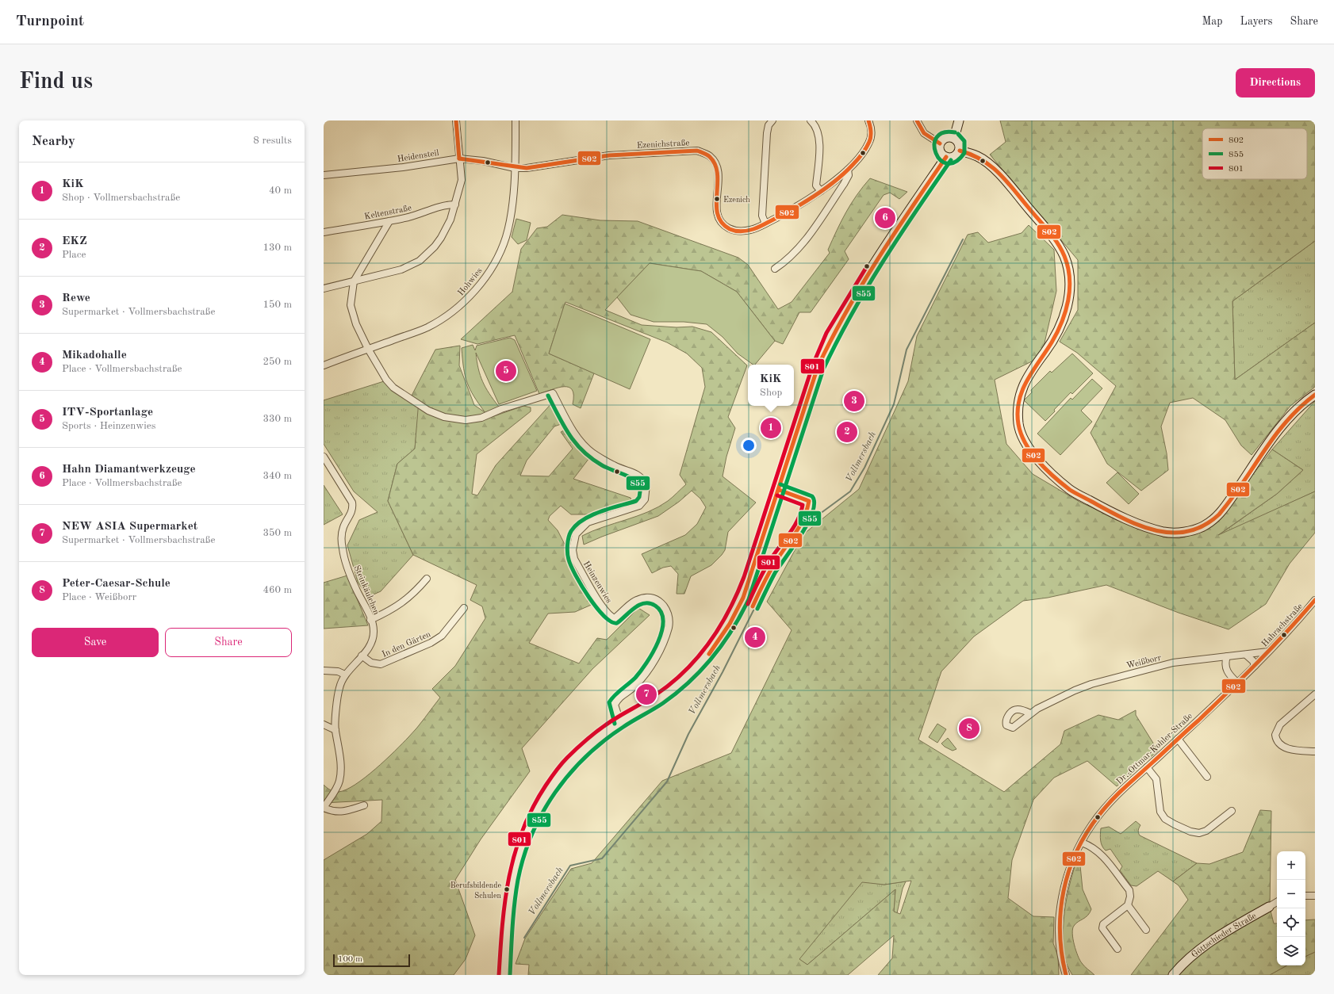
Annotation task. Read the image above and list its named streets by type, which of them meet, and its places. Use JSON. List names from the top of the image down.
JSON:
{
  "streets": {
    "main road": ["Göttschieder Straße"],
    "street": [
      "Ezenichstraße",
      "Heidensteil",
      "Keltenstraße",
      "Hohwies",
      "Heinzenwies",
      "Steinkäulchen",
      "Hahrachstraße",
      "In den Gärten",
      "Weißborr",
      "Dr.-Ottmar-Kohler-Straße"
    ]
  },
  "crossings": [
    ["Ezenichstraße", "Heidensteil"],
    ["Ezenichstraße", "Hohwies"],
    ["Heidensteil", "Hohwies"],
    ["Hohwies", "Heinzenwies"],
    ["Steinkäulchen", "In den Gärten"],
    ["Hahrachstraße", "Weißborr"],
    ["Hahrachstraße", "Dr.-Ottmar-Kohler-Straße"]
  ],
  "water": ["Vollmersbach"],
  "places": ["Ezenich", "Berufsbildende Schulen"],
  "lines": ["transit line 802", "transit line 855", "transit line 801"],
  "legend": ["802", "855", "801"],
  "scale_bar": "100 m",
  "page": {
    "header": "Turnpoint",
    "nav": ["Map", "Layers", "Share"],
    "buttons": [
      "Directions",
      ["Save", "Share"]
    ],
    "title": "Find us",
    "heading": ["Nearby", "8 results"],
    "list": [
      {
        "mark": "1",
        "name": "KiK",
        "note": "Shop · Vollmersbachstraße",
        "value": "40 m"
      },
      {
        "mark": "2",
        "name": "EKZ",
        "note": "Place",
        "value": "130 m"
      },
      {
        "mark": "3",
        "name": "Rewe",
        "note": "Supermarket · Vollmersbachstraße",
        "value": "150 m"
      },
      {
        "mark": "4",
        "name": "Mikadohalle",
        "note": "Place · Vollmersbachstraße",
        "value": "250 m"
      },
      {
        "mark": "5",
        "name": "ITV-Sportanlage",
        "note": "Sports · Heinzenwies",
        "value": "330 m"
      },
      {
        "mark": "6",
        "name": "Hahn Diamantwerkzeuge",
        "note": "Place · Vollmersbachstraße",
        "value": "340 m"
      },
      {
        "mark": "7",
        "name": "NEW ASIA Supermarket",
        "note": "Supermarket · Vollmersbachstraße",
        "value": "350 m"
      },
      {
        "mark": "8",
        "name": "Peter-Caesar-Schule",
        "note": "Place · Weißborr",
        "value": "460 m"
      }
    ],
    "pins": [
      "6",
      "5",
      "3",
      "1",
      "2",
      "4",
      "7",
      "8"
    ],
    "popup": ["KiK", "Shop"],
    "map_buttons": ["+", "−"],
    "scale": "100 m"
  }
}
